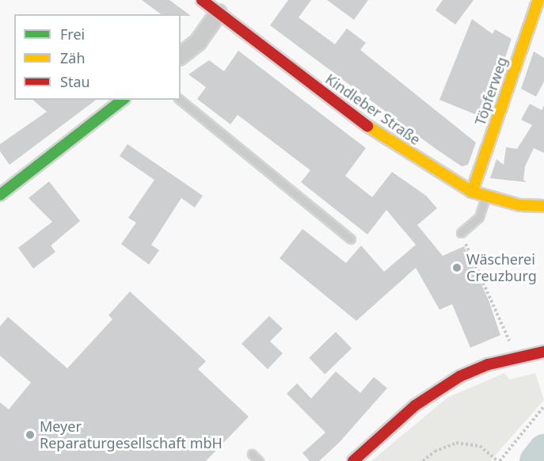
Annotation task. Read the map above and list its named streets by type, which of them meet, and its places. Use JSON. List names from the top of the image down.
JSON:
{
  "streets": {
    "street": ["Töpferweg", "Kindleber Straße"]
  },
  "crossings": [
    ["Töpferweg", "Kindleber Straße"]
  ],
  "places": ["Wäscherei Creuzburg", "Meyer Reparaturgesellschaft mbH"],
  "legend": ["Frei", "Zäh", "Stau"]
}
